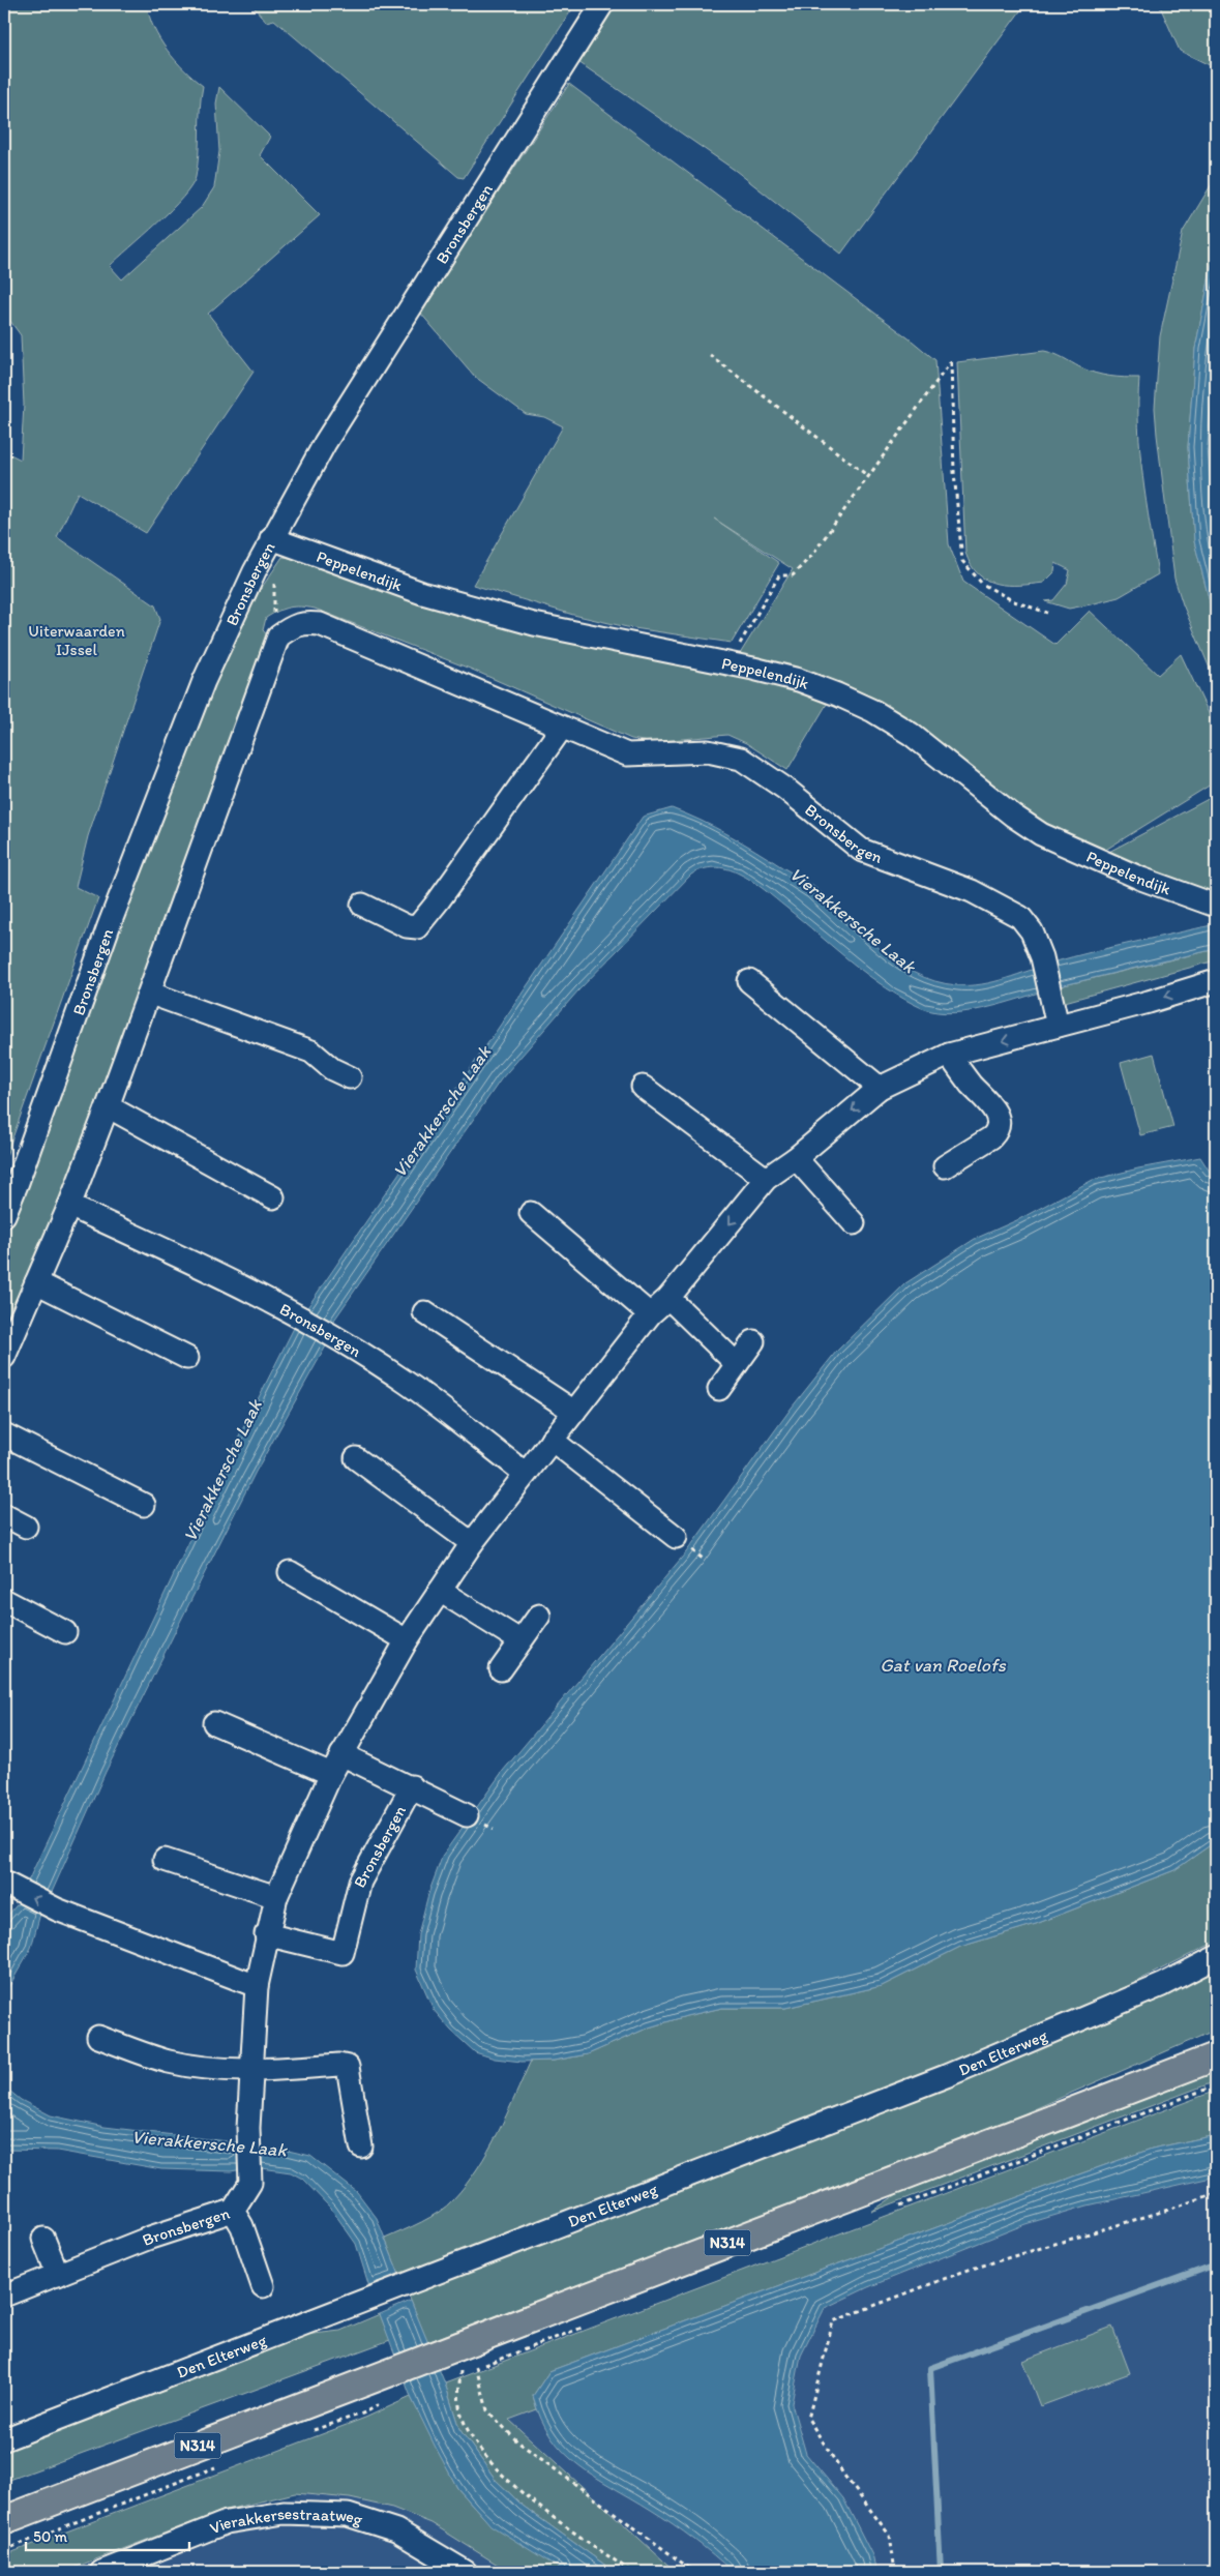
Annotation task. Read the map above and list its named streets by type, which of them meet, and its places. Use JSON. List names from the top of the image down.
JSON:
{
  "streets": {
    "main road": ["N314"],
    "street": [
      "Bronsbergen",
      "Peppelendijk",
      "Den Elterweg",
      "Vierakkersestraatweg"
    ]
  },
  "crossings": [
    ["Bronsbergen", "Peppelendijk"]
  ],
  "water": ["Vierakkersche Laak", "Gat van Roelofs"],
  "parks": ["Uiterwaarden IJssel"],
  "scale_bar": "50 m"
}
